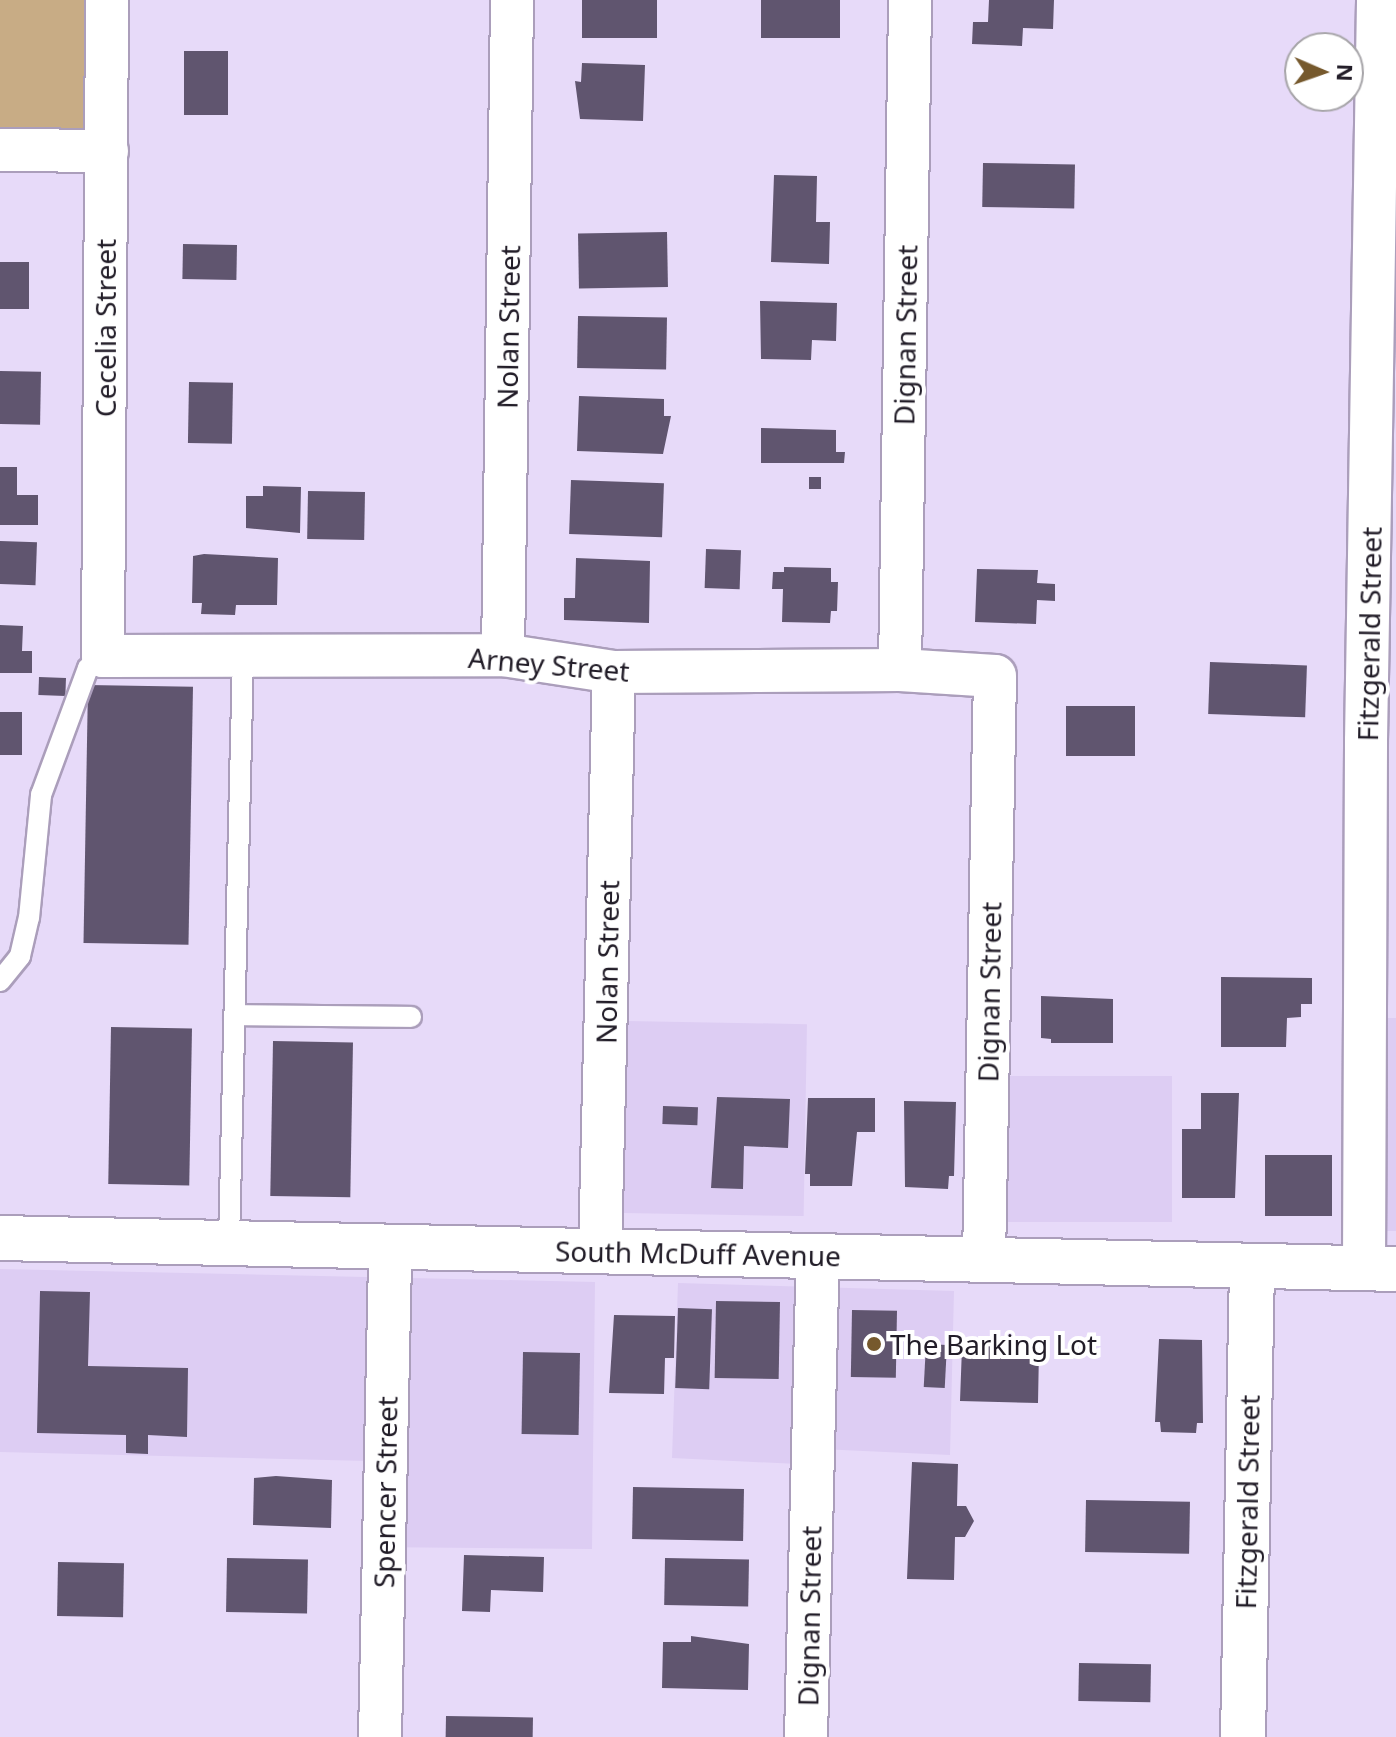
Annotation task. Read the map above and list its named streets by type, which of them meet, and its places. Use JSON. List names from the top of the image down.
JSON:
{
  "streets": {
    "main road": ["Fitzgerald Street", "South McDuff Avenue"],
    "street": [
      "Nolan Street",
      "Cecelia Street",
      "Dignan Street",
      "Arney Street",
      "Spencer Street"
    ]
  },
  "crossings": [
    ["Nolan Street", "Arney Street"],
    ["Nolan Street", "South McDuff Avenue"],
    ["Cecelia Street", "Arney Street"],
    ["Dignan Street", "Arney Street"],
    ["Dignan Street", "South McDuff Avenue"],
    ["Fitzgerald Street", "South McDuff Avenue"],
    ["South McDuff Avenue", "Spencer Street"]
  ],
  "places": ["The Barking Lot"],
  "north": "right"
}
